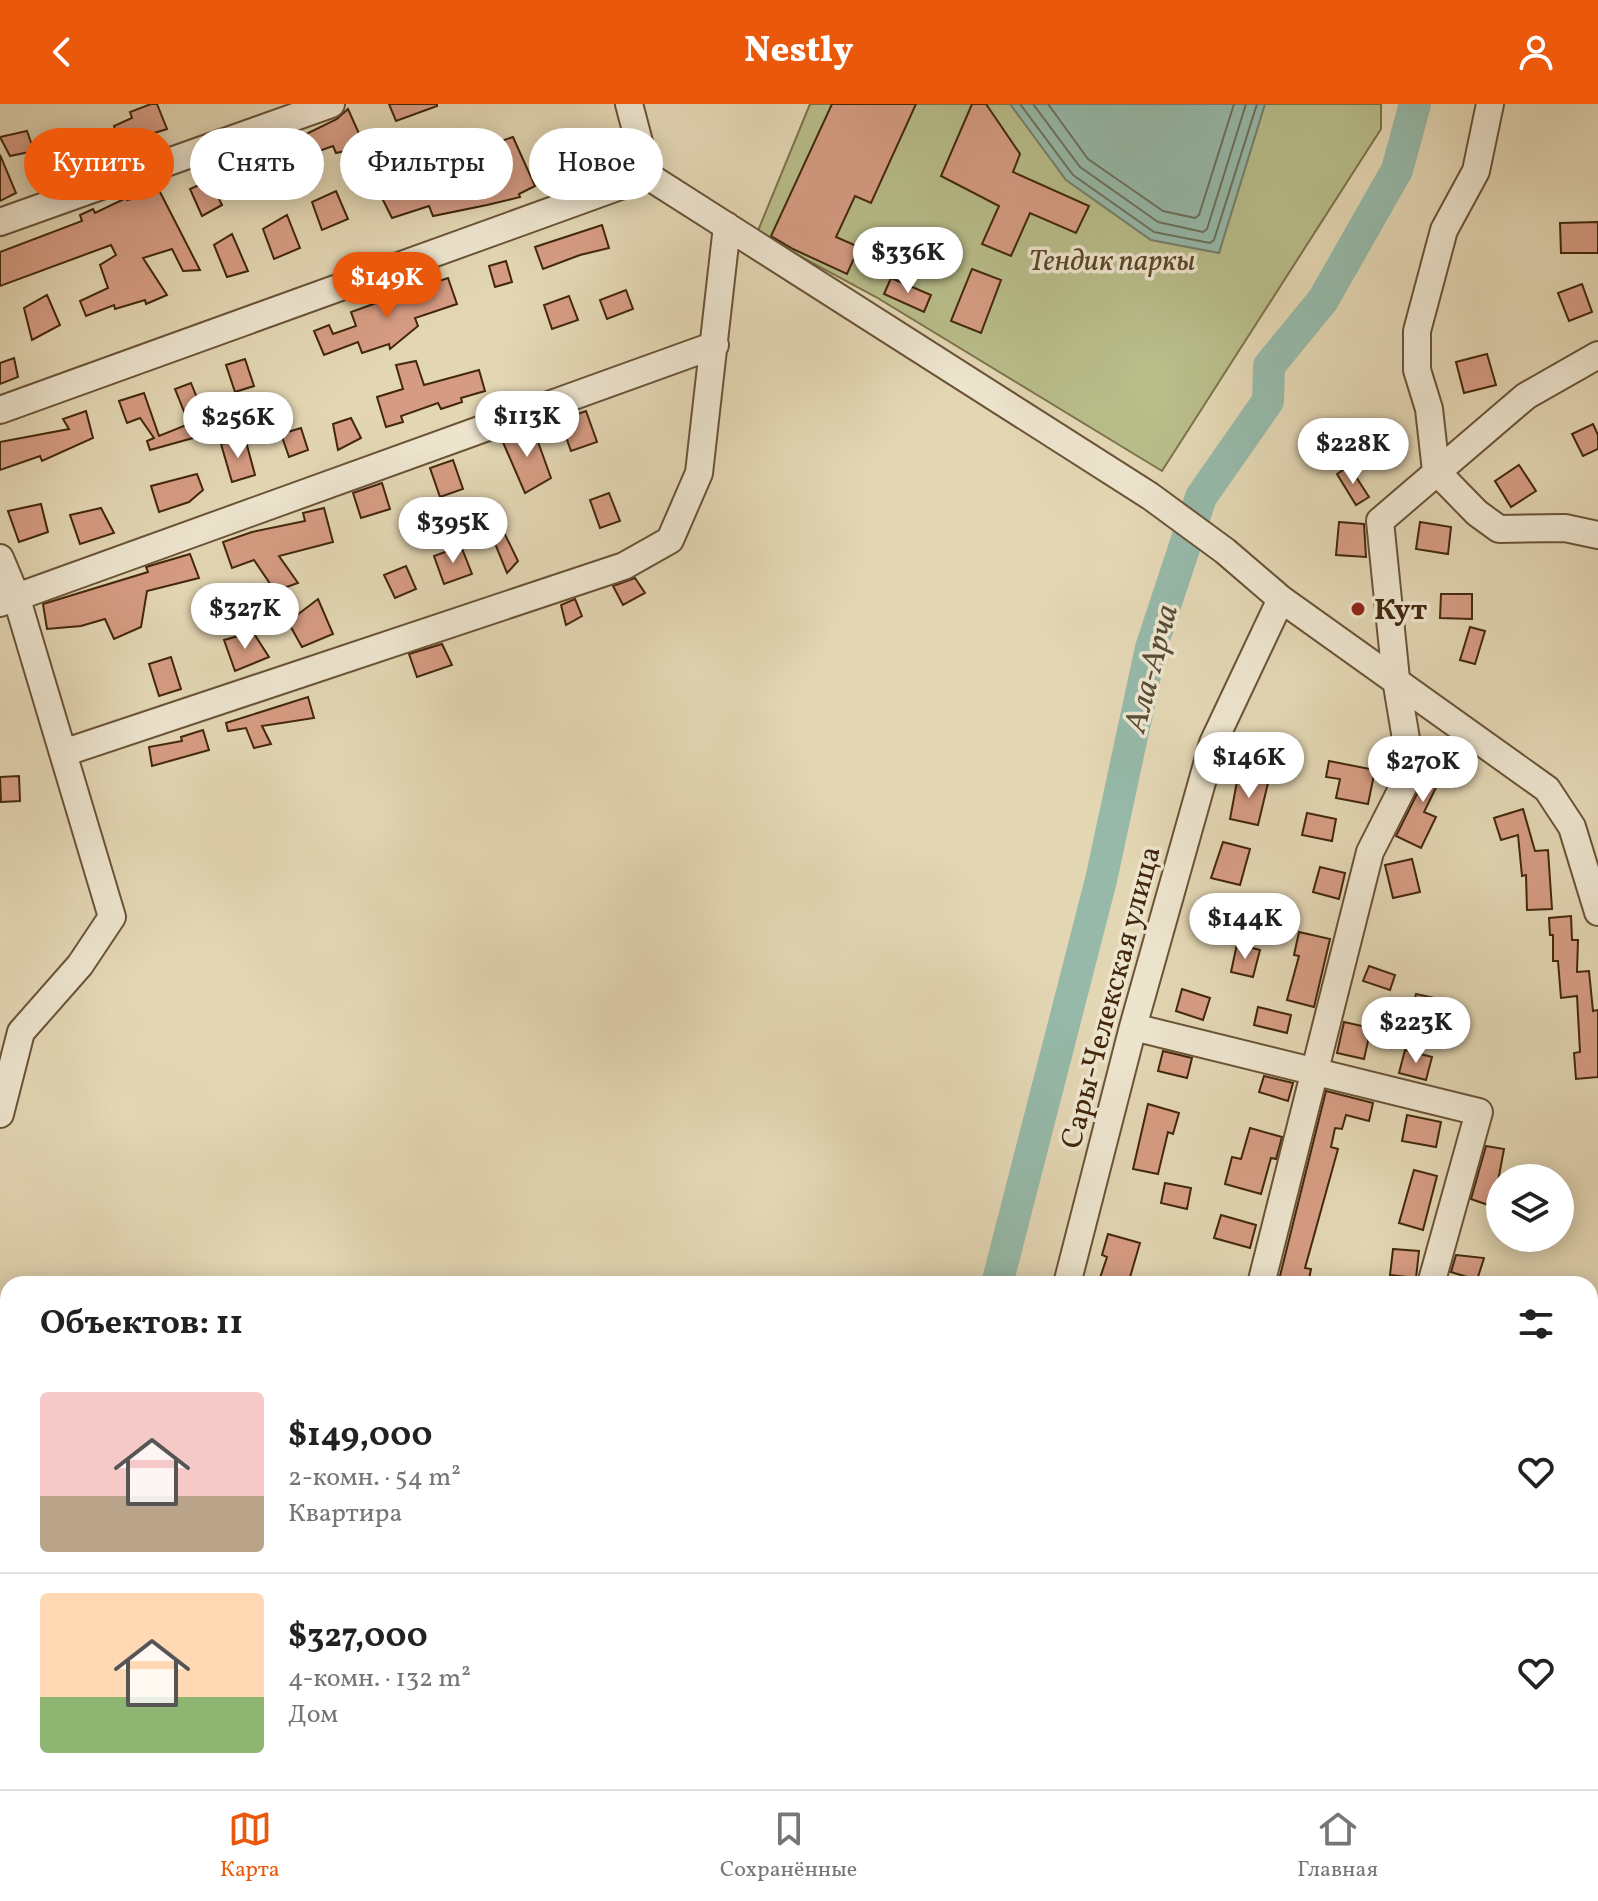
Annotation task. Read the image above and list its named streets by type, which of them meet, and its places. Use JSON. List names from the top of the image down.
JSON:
{
  "streets": {
    "street": ["Сары-Челекская улица"]
  },
  "water": ["Ала-Арча"],
  "parks": ["Тендик паркы"],
  "places": ["Кут"],
  "page": {
    "header": "Nestly",
    "chip": [
      "Купить",
      "Снять",
      "Фильтры",
      "Новое"
    ],
    "price": [
      "$336K",
      "$149K",
      "$113K",
      "$256K",
      "$228K",
      "$395K",
      "$327K",
      "$146K",
      "$270K",
      "$144K",
      "$223K"
    ],
    "heading": "Объектов: 11",
    "list": [
      {
        "name": "$149,000",
        "note": "2-комн. · 54 m² · Квартира"
      },
      {
        "name": "$327,000",
        "note": "4-комн. · 132 m² · Дом"
      }
    ],
    "tabs": ["Карта", "Сохранённые", "Главная"]
  }
}
